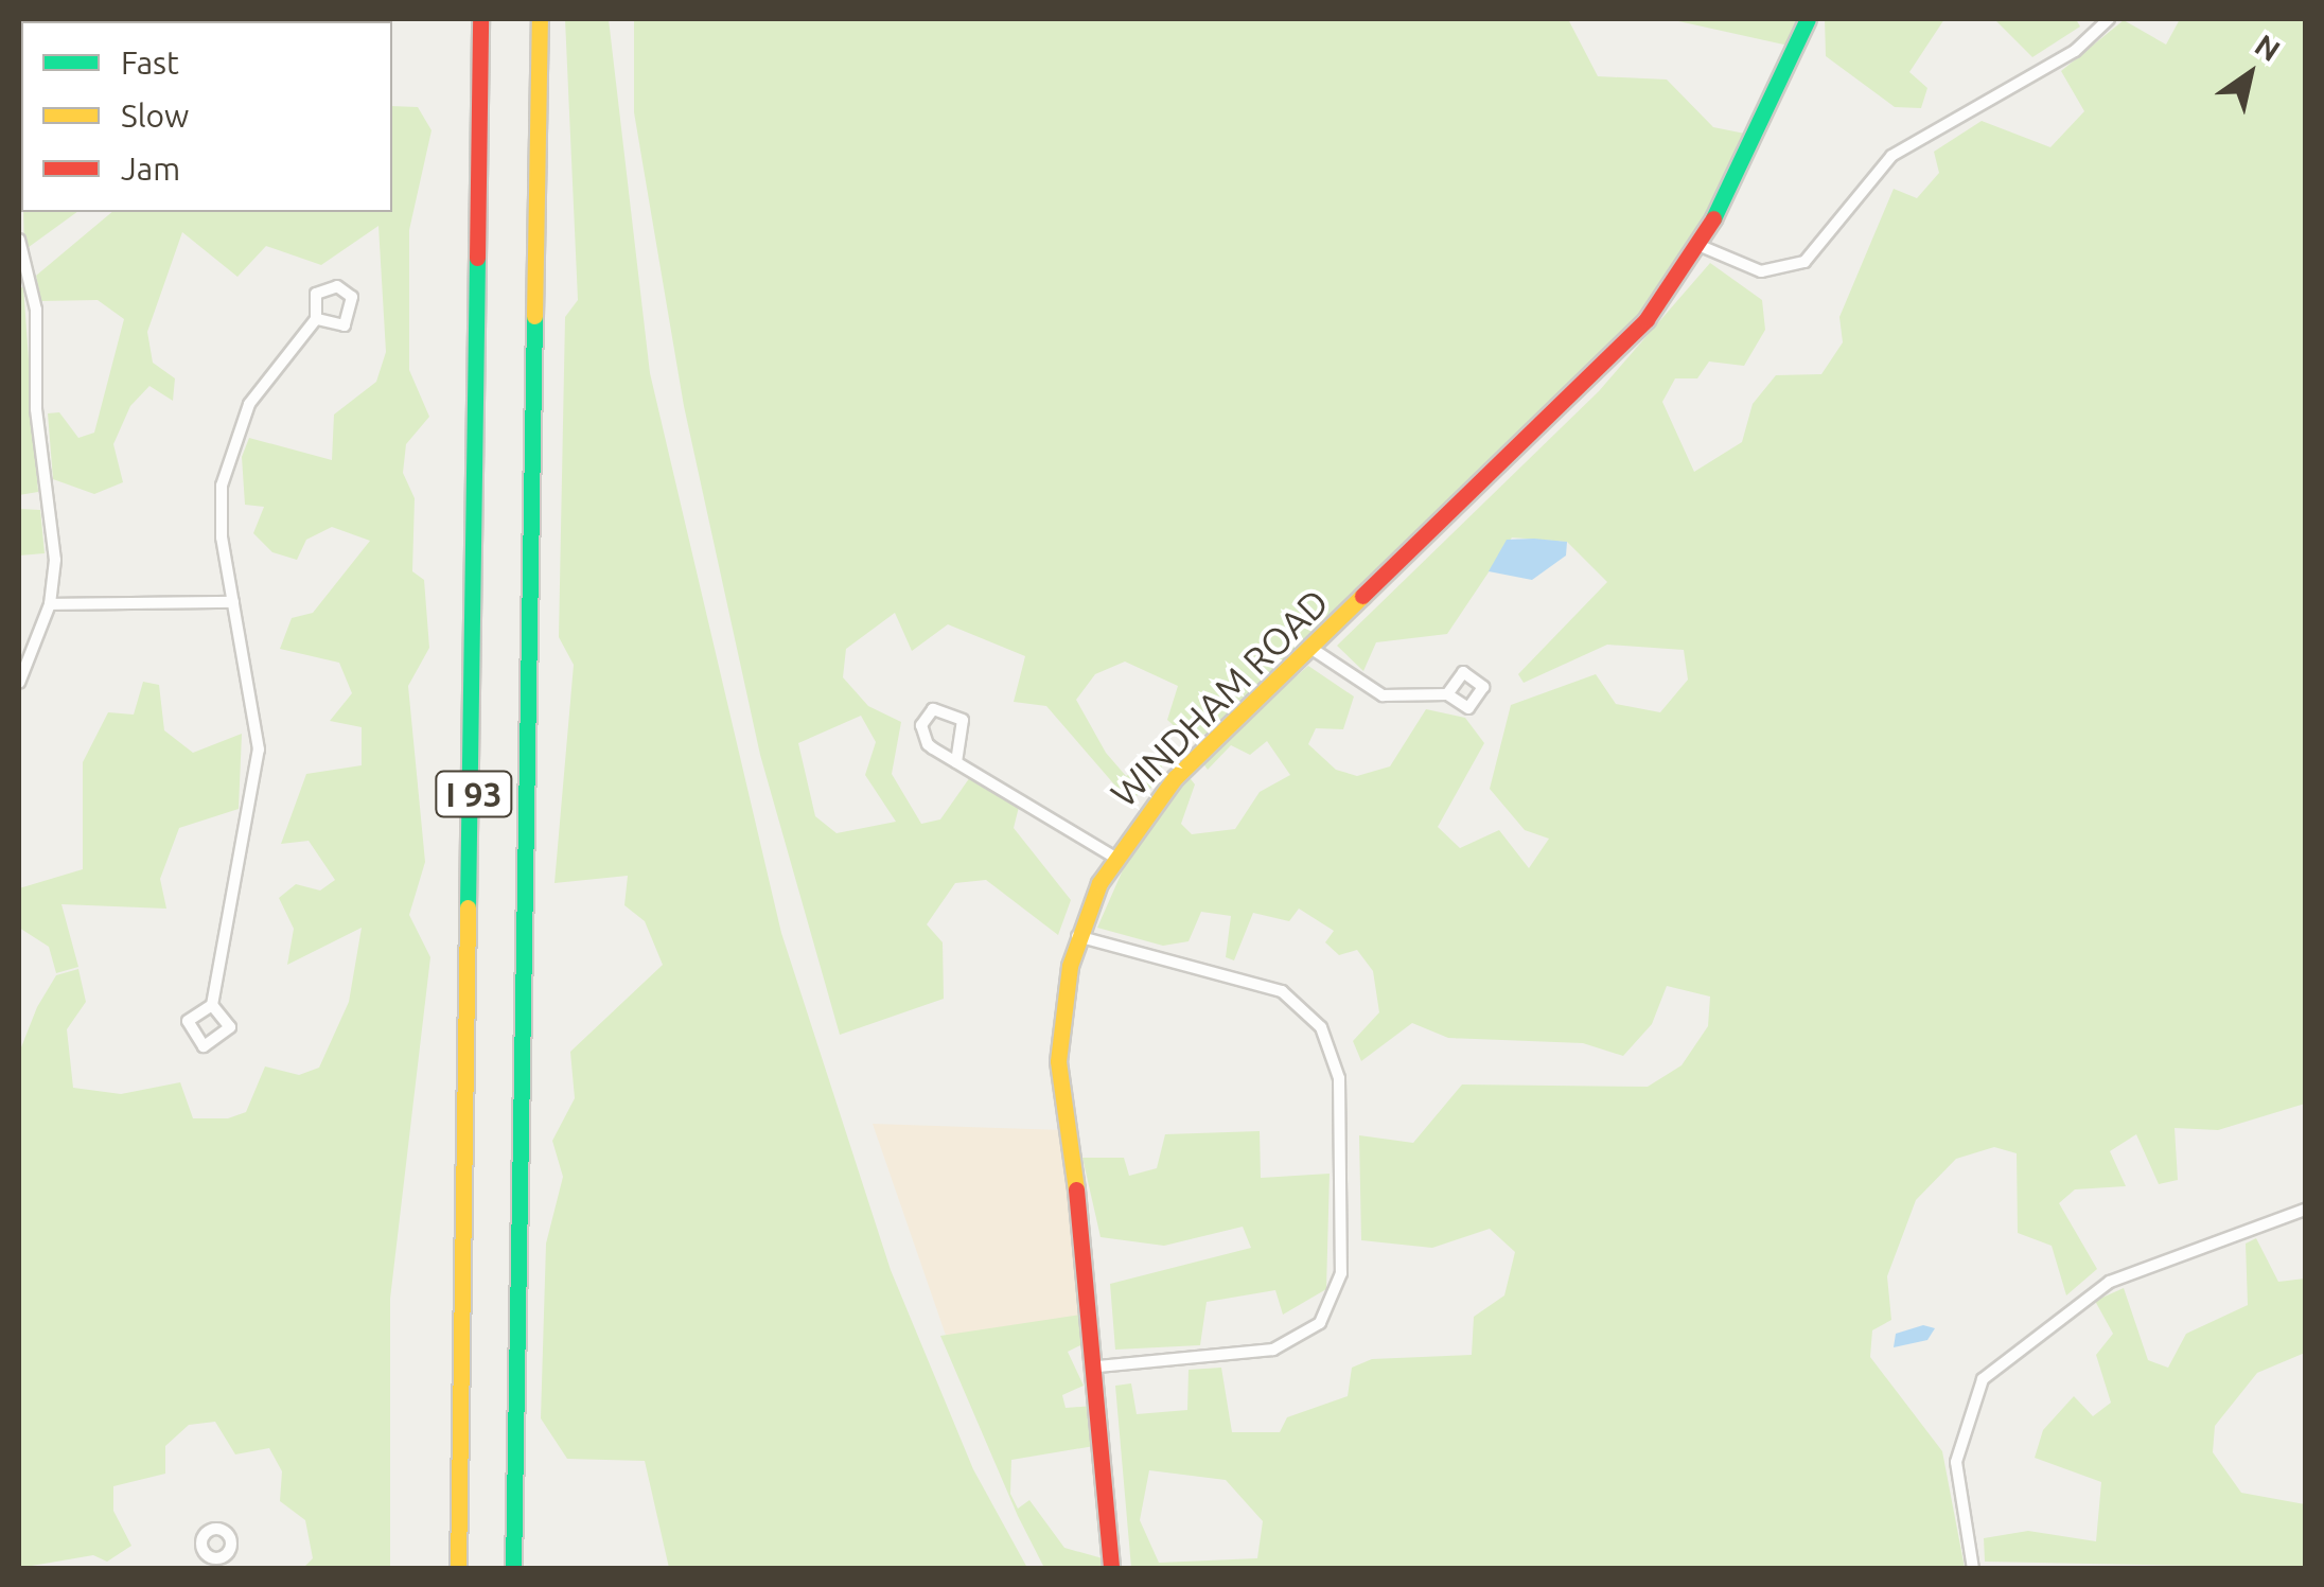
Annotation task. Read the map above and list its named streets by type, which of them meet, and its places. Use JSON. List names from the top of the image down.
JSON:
{
  "streets": {
    "main road": ["WINDHAM ROAD", "I 93"]
  },
  "legend": ["Fast", "Slow", "Jam"],
  "north": "top right"
}
